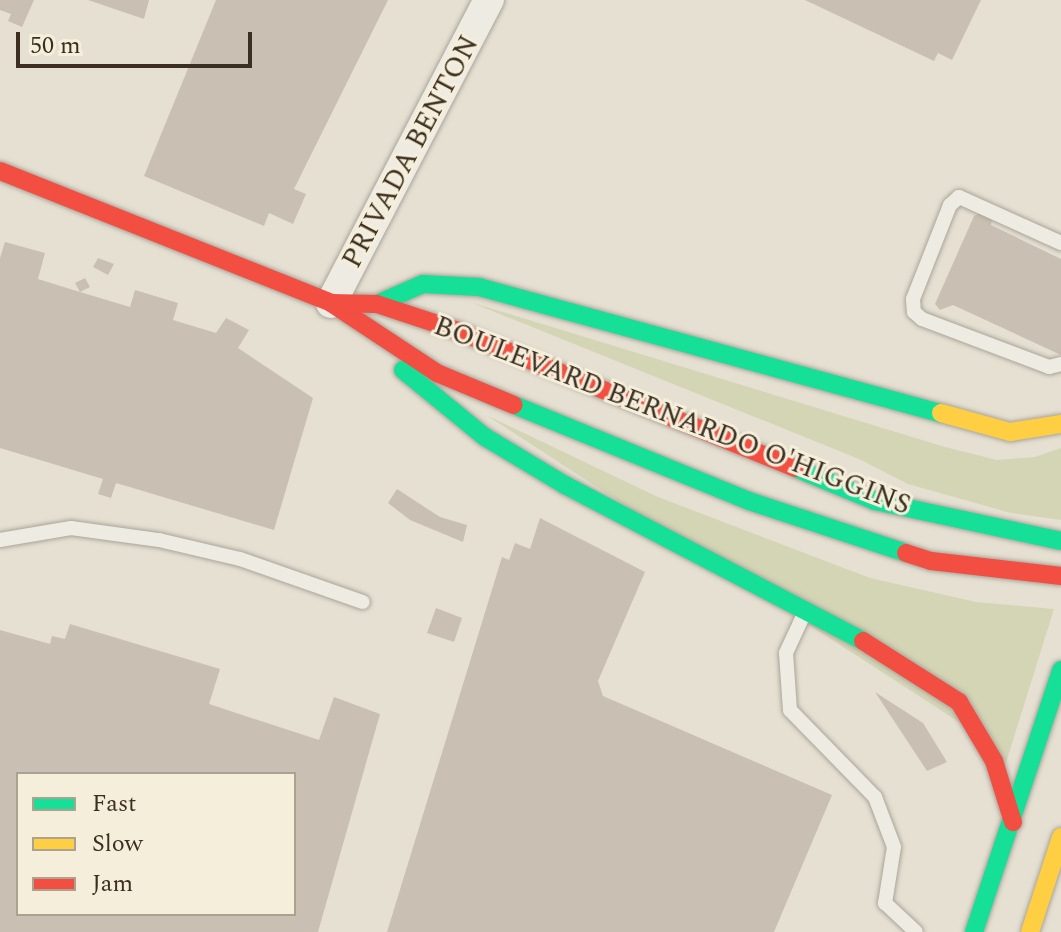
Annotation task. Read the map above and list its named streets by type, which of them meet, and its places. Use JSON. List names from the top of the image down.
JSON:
{
  "streets": {
    "main road": ["BOULEVARD BERNARDO O'HIGGINS"],
    "street": ["PRIVADA BENTON"]
  },
  "crossings": [
    ["PRIVADA BENTON", "BOULEVARD BERNARDO O'HIGGINS"]
  ],
  "legend": ["Fast", "Slow", "Jam"],
  "scale_bar": "50 m"
}
